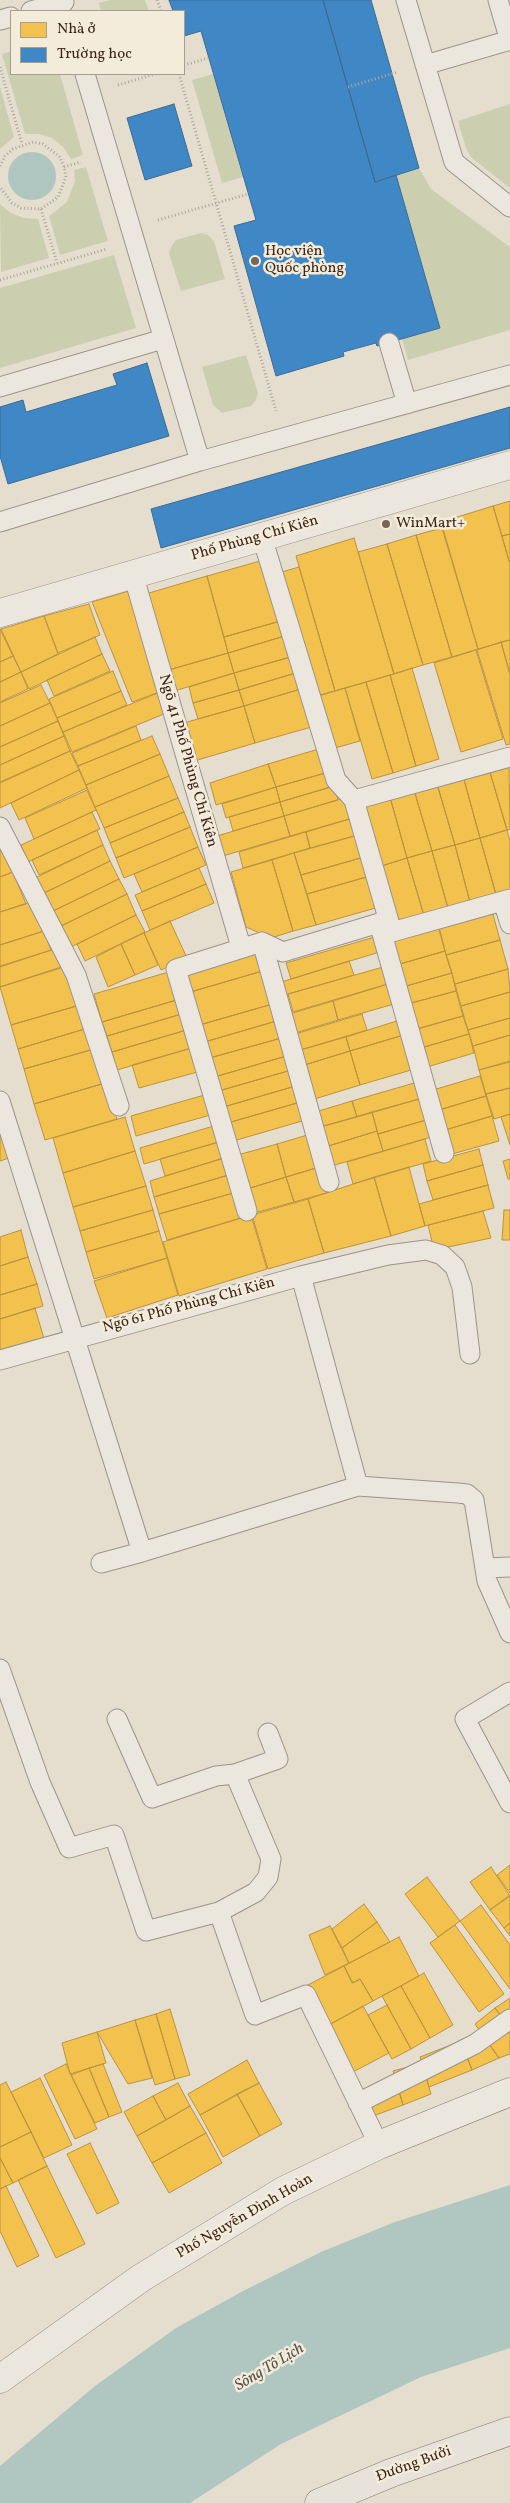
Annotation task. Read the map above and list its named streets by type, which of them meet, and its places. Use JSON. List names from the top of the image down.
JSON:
{
  "streets": {
    "main road": ["Phố Phùng Chí Kiên", "Phố Nguyễn Đình Hoàn", "Đường Bưởi"],
    "lane": ["Ngõ 41 Phố Phùng Chí Kiên", "Ngõ 61 Phố Phùng Chí Kiên"]
  },
  "crossings": [
    ["Phố Phùng Chí Kiên", "Ngõ 41 Phố Phùng Chí Kiên"]
  ],
  "water": ["Sông Tô Lịch"],
  "places": ["Học viện Quốc phòng", "WinMart+"],
  "legend": ["Nhà ở", "Trường học"]
}
